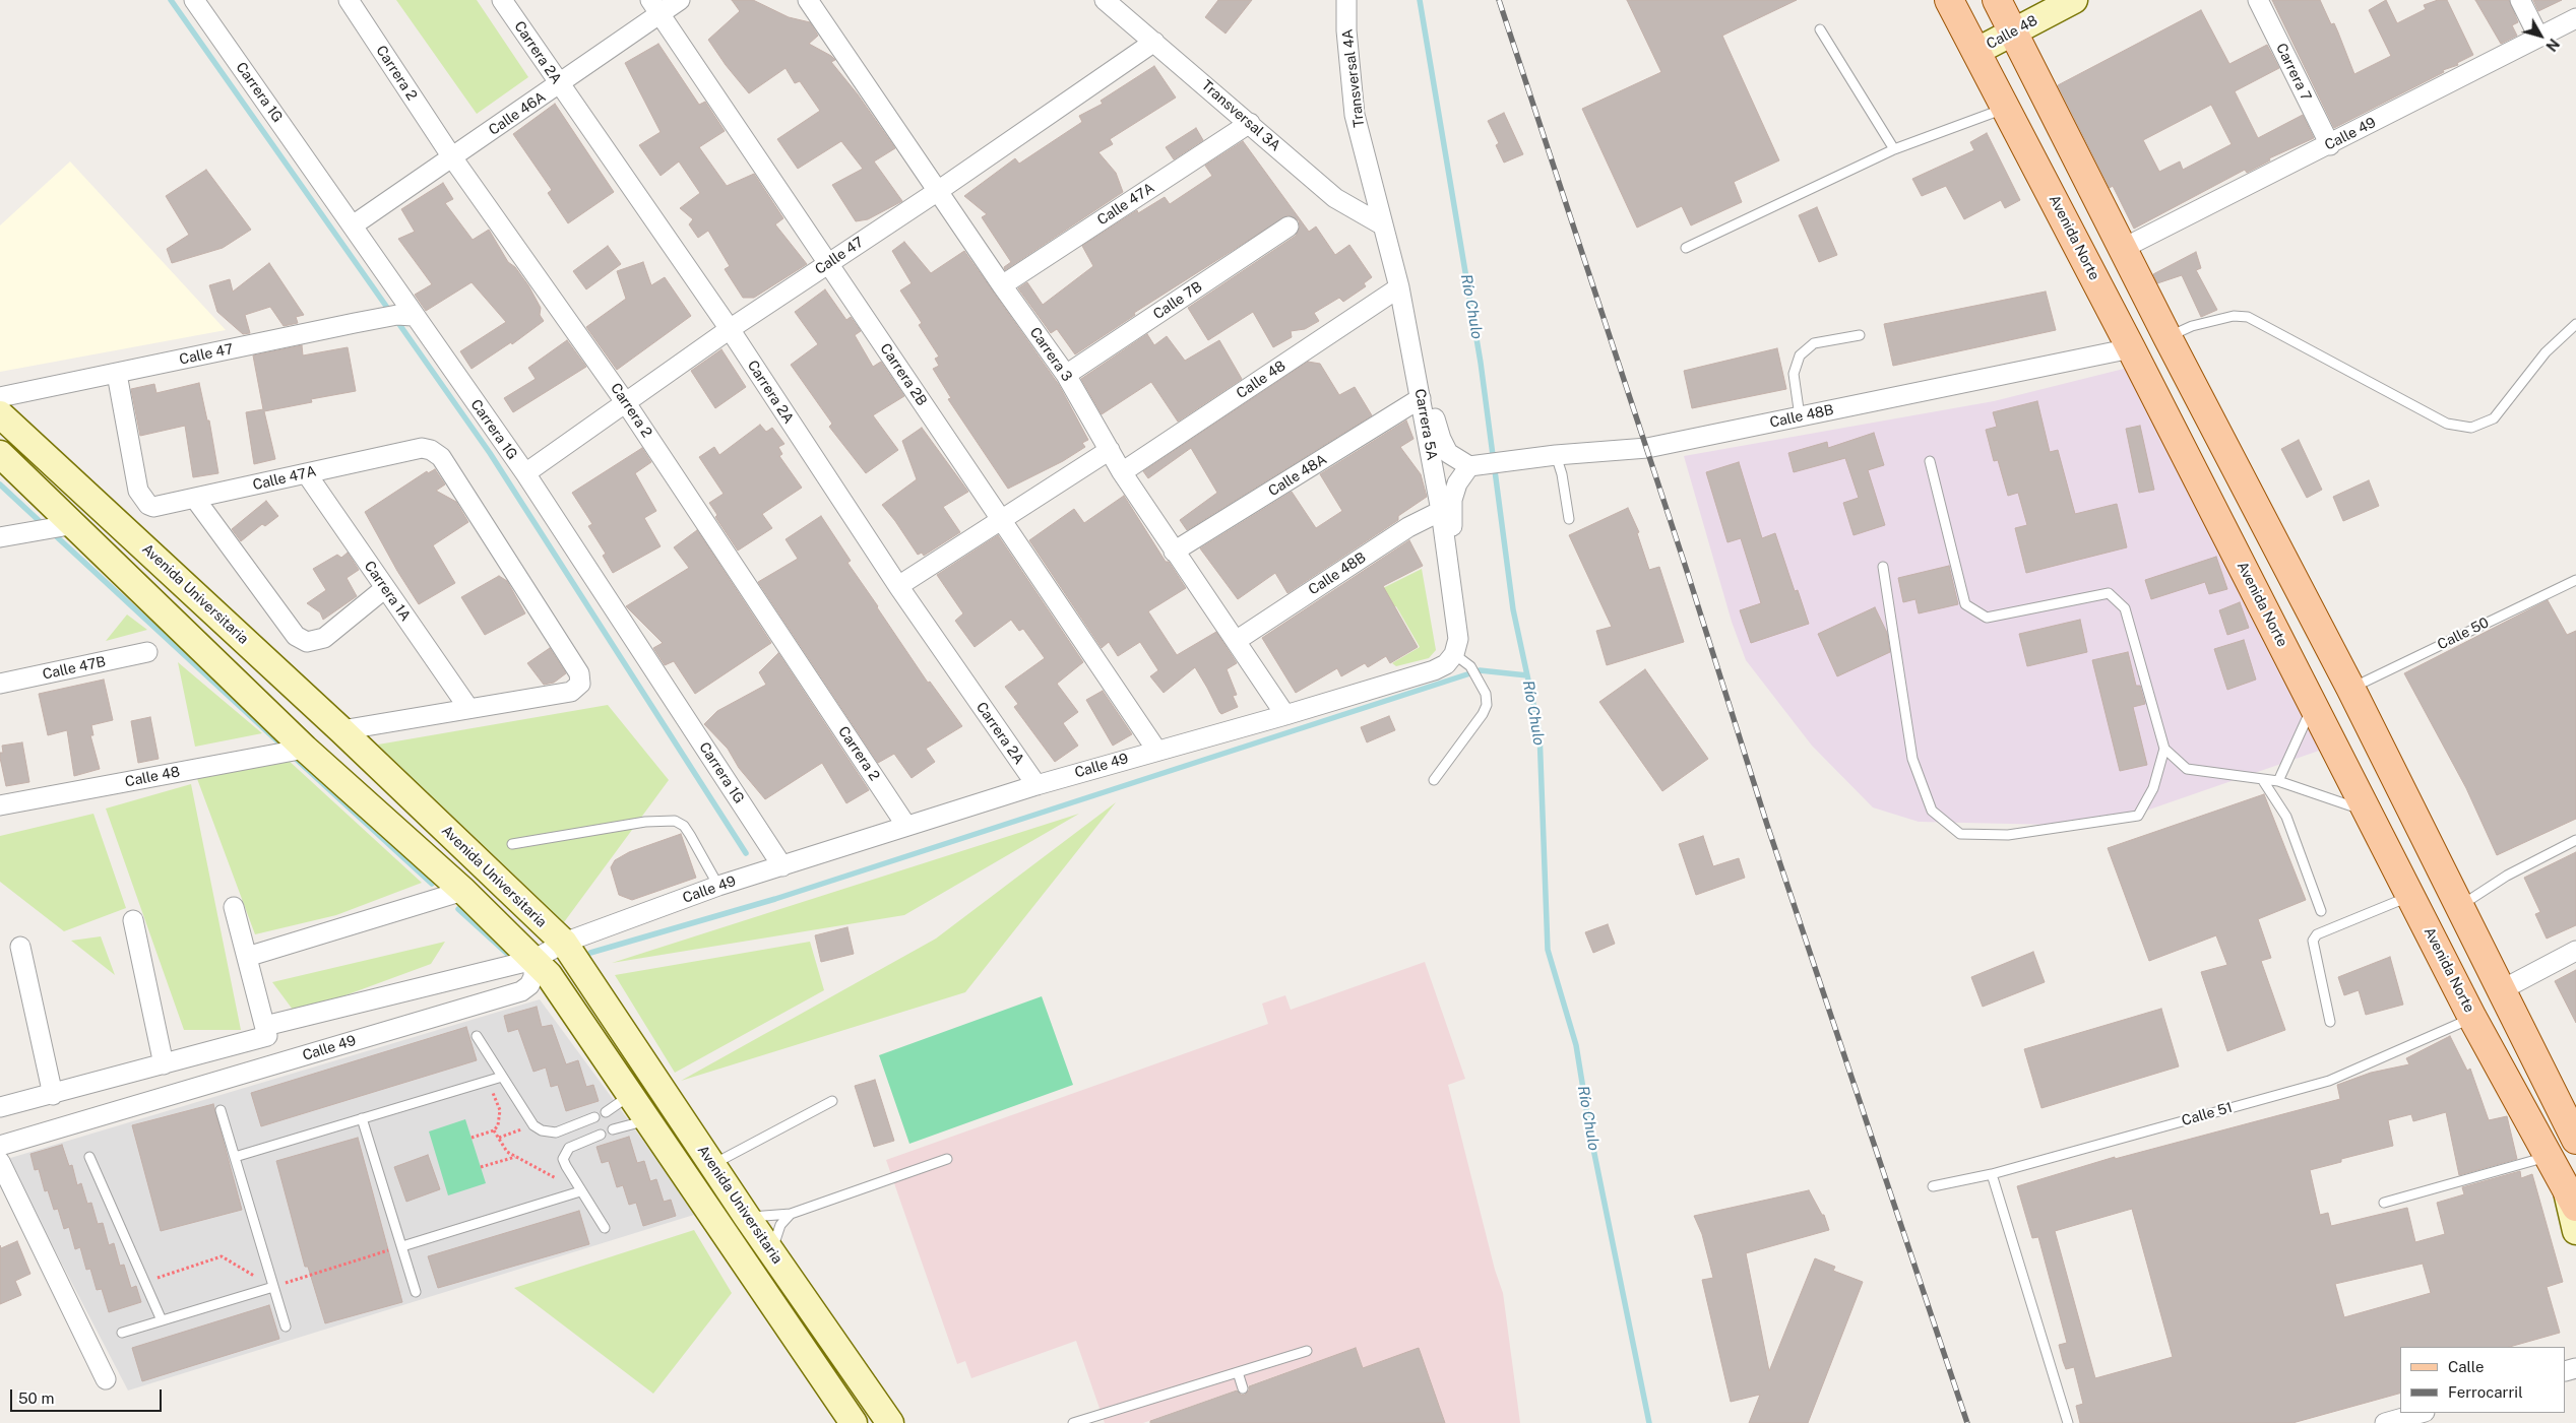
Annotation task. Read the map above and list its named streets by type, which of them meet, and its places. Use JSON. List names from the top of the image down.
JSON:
{
  "streets": {
    "main road": ["Calle 48", "Avenida Norte", "Avenida Universitaria"],
    "street": [
      "Carrera 2A",
      "Carrera 7",
      "Carrera 2",
      "Transversal 4A",
      "Carrera 1G",
      "Calle 46A",
      "Transversal 3A",
      "Calle 49",
      "Calle 47A",
      "Calle 47",
      "Calle 7B",
      "Carrera 3",
      "Carrera 2B",
      "Calle 48B",
      "Carrera 5A",
      "Calle 48A",
      "Carrera 1A",
      "Calle 47B"
    ],
    "lane": ["Calle 50", "Calle 51"]
  },
  "crossings": [
    ["Calle 48", "Avenida Norte"],
    ["Calle 48", "Carrera 3"],
    ["Calle 48", "Carrera 5A"],
    ["Calle 48", "Avenida Universitaria"],
    ["Carrera 2A", "Calle 46A"],
    ["Carrera 2A", "Calle 49"],
    ["Carrera 2A", "Calle 47"],
    ["Carrera 7", "Calle 49"],
    ["Carrera 2", "Calle 46A"],
    ["Carrera 2", "Calle 49"],
    ["Carrera 2", "Calle 47"],
    ["Transversal 4A", "Carrera 5A"],
    ["Carrera 1G", "Calle 46A"],
    ["Carrera 1G", "Calle 49"],
    ["Carrera 1G", "Calle 47"],
    ["Calle 46A", "Carrera 2B"],
    ["Transversal 3A", "Calle 47A"],
    ["Transversal 3A", "Calle 47"],
    ["Transversal 3A", "Carrera 5A"],
    ["Calle 49", "Carrera 3"],
    ["Calle 49", "Carrera 2B"],
    ["Calle 49", "Carrera 5A"],
    ["Calle 49", "Avenida Universitaria"],
    ["Calle 47A", "Calle 47"],
    ["Calle 47A", "Carrera 3"],
    ["Calle 47A", "Carrera 1A"],
    ["Avenida Norte", "Calle 48B"],
    ["Avenida Norte", "Calle 51"],
    ["Calle 47", "Carrera 3"],
    ["Calle 47", "Carrera 2B"],
    ["Calle 7B", "Carrera 3"],
    ["Carrera 3", "Calle 48B"],
    ["Carrera 3", "Calle 48A"],
    ["Calle 48B", "Carrera 5A"],
    ["Carrera 5A", "Calle 48A"]
  ],
  "water": ["Río Chulo"],
  "legend": ["Calle", "Ferrocarril"],
  "scale_bar": "50 m",
  "north": "bottom right"
}
